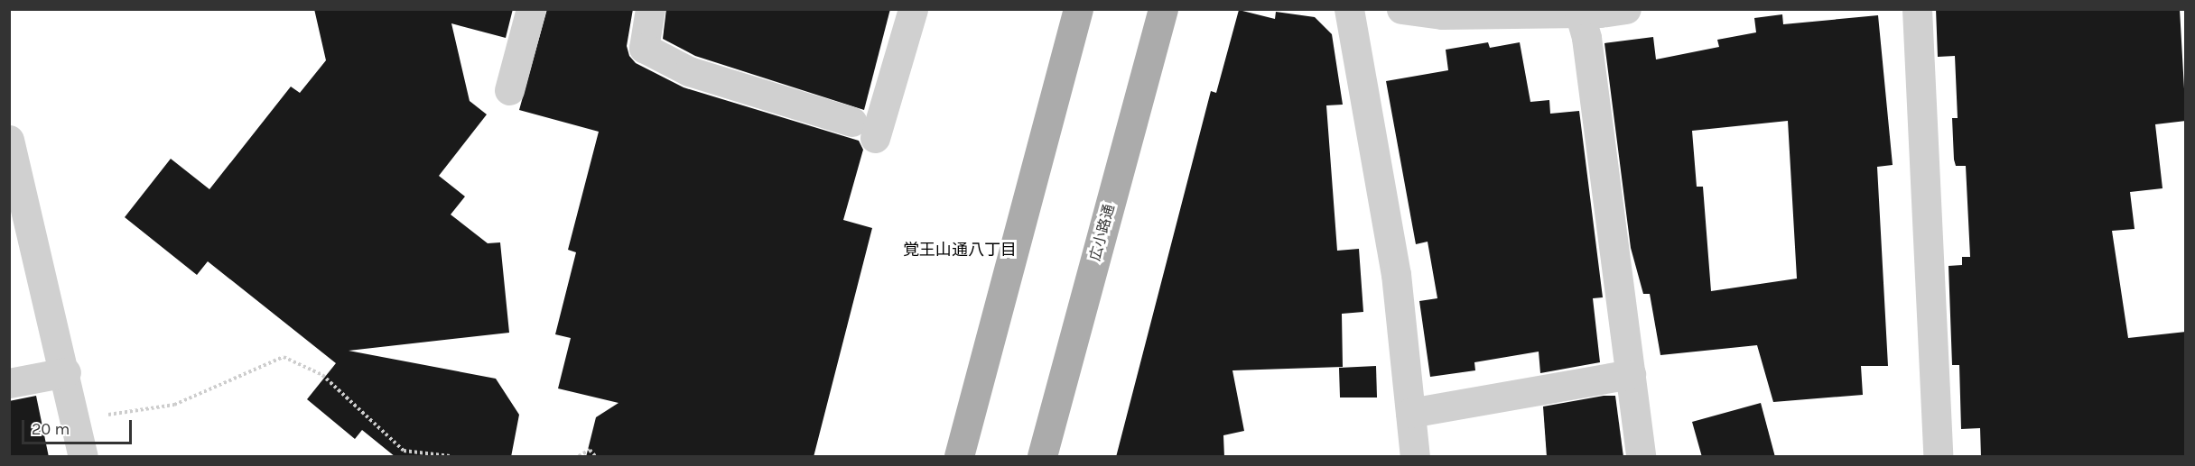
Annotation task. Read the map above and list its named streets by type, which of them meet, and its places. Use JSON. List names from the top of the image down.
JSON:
{
  "streets": {
    "main road": ["広小路通"]
  },
  "districts": ["覚王山通八丁目"],
  "scale_bar": "20 m"
}
